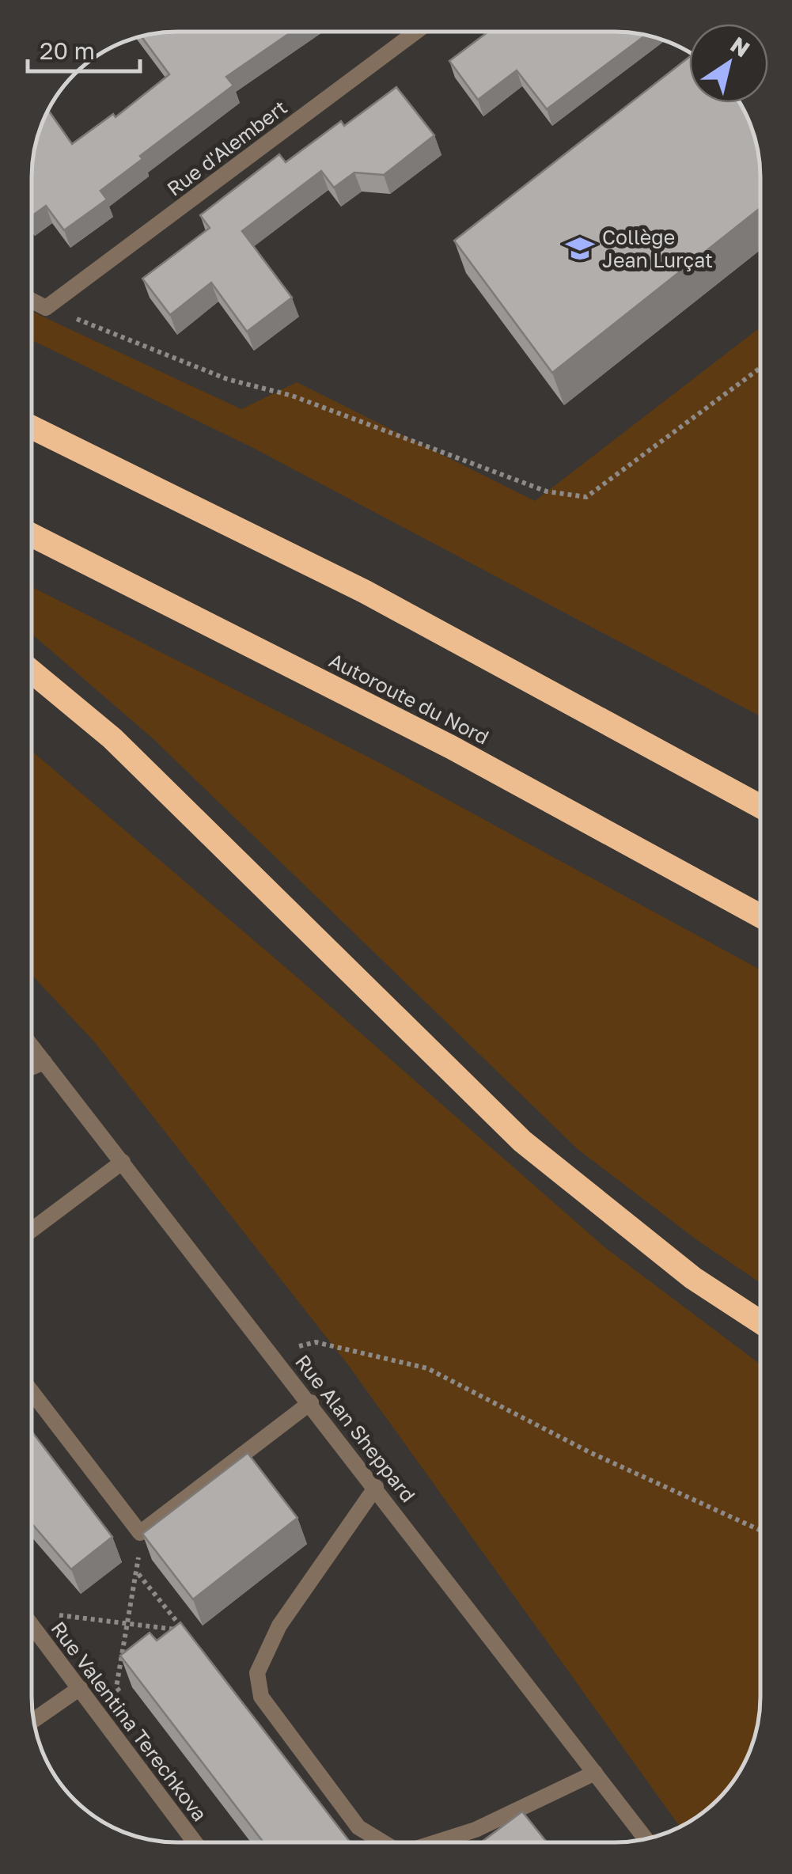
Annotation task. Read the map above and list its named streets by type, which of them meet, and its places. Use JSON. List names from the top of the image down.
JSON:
{
  "streets": {
    "highway": ["Autoroute du Nord"],
    "street": ["Rue d'Alembert", "Rue Alan Sheppard", "Rue Valentina Terechkova"]
  },
  "places": {
    "school or university": ["Collège Jean Lurçat"]
  },
  "scale_bar": "20 m",
  "north": "top right"
}
